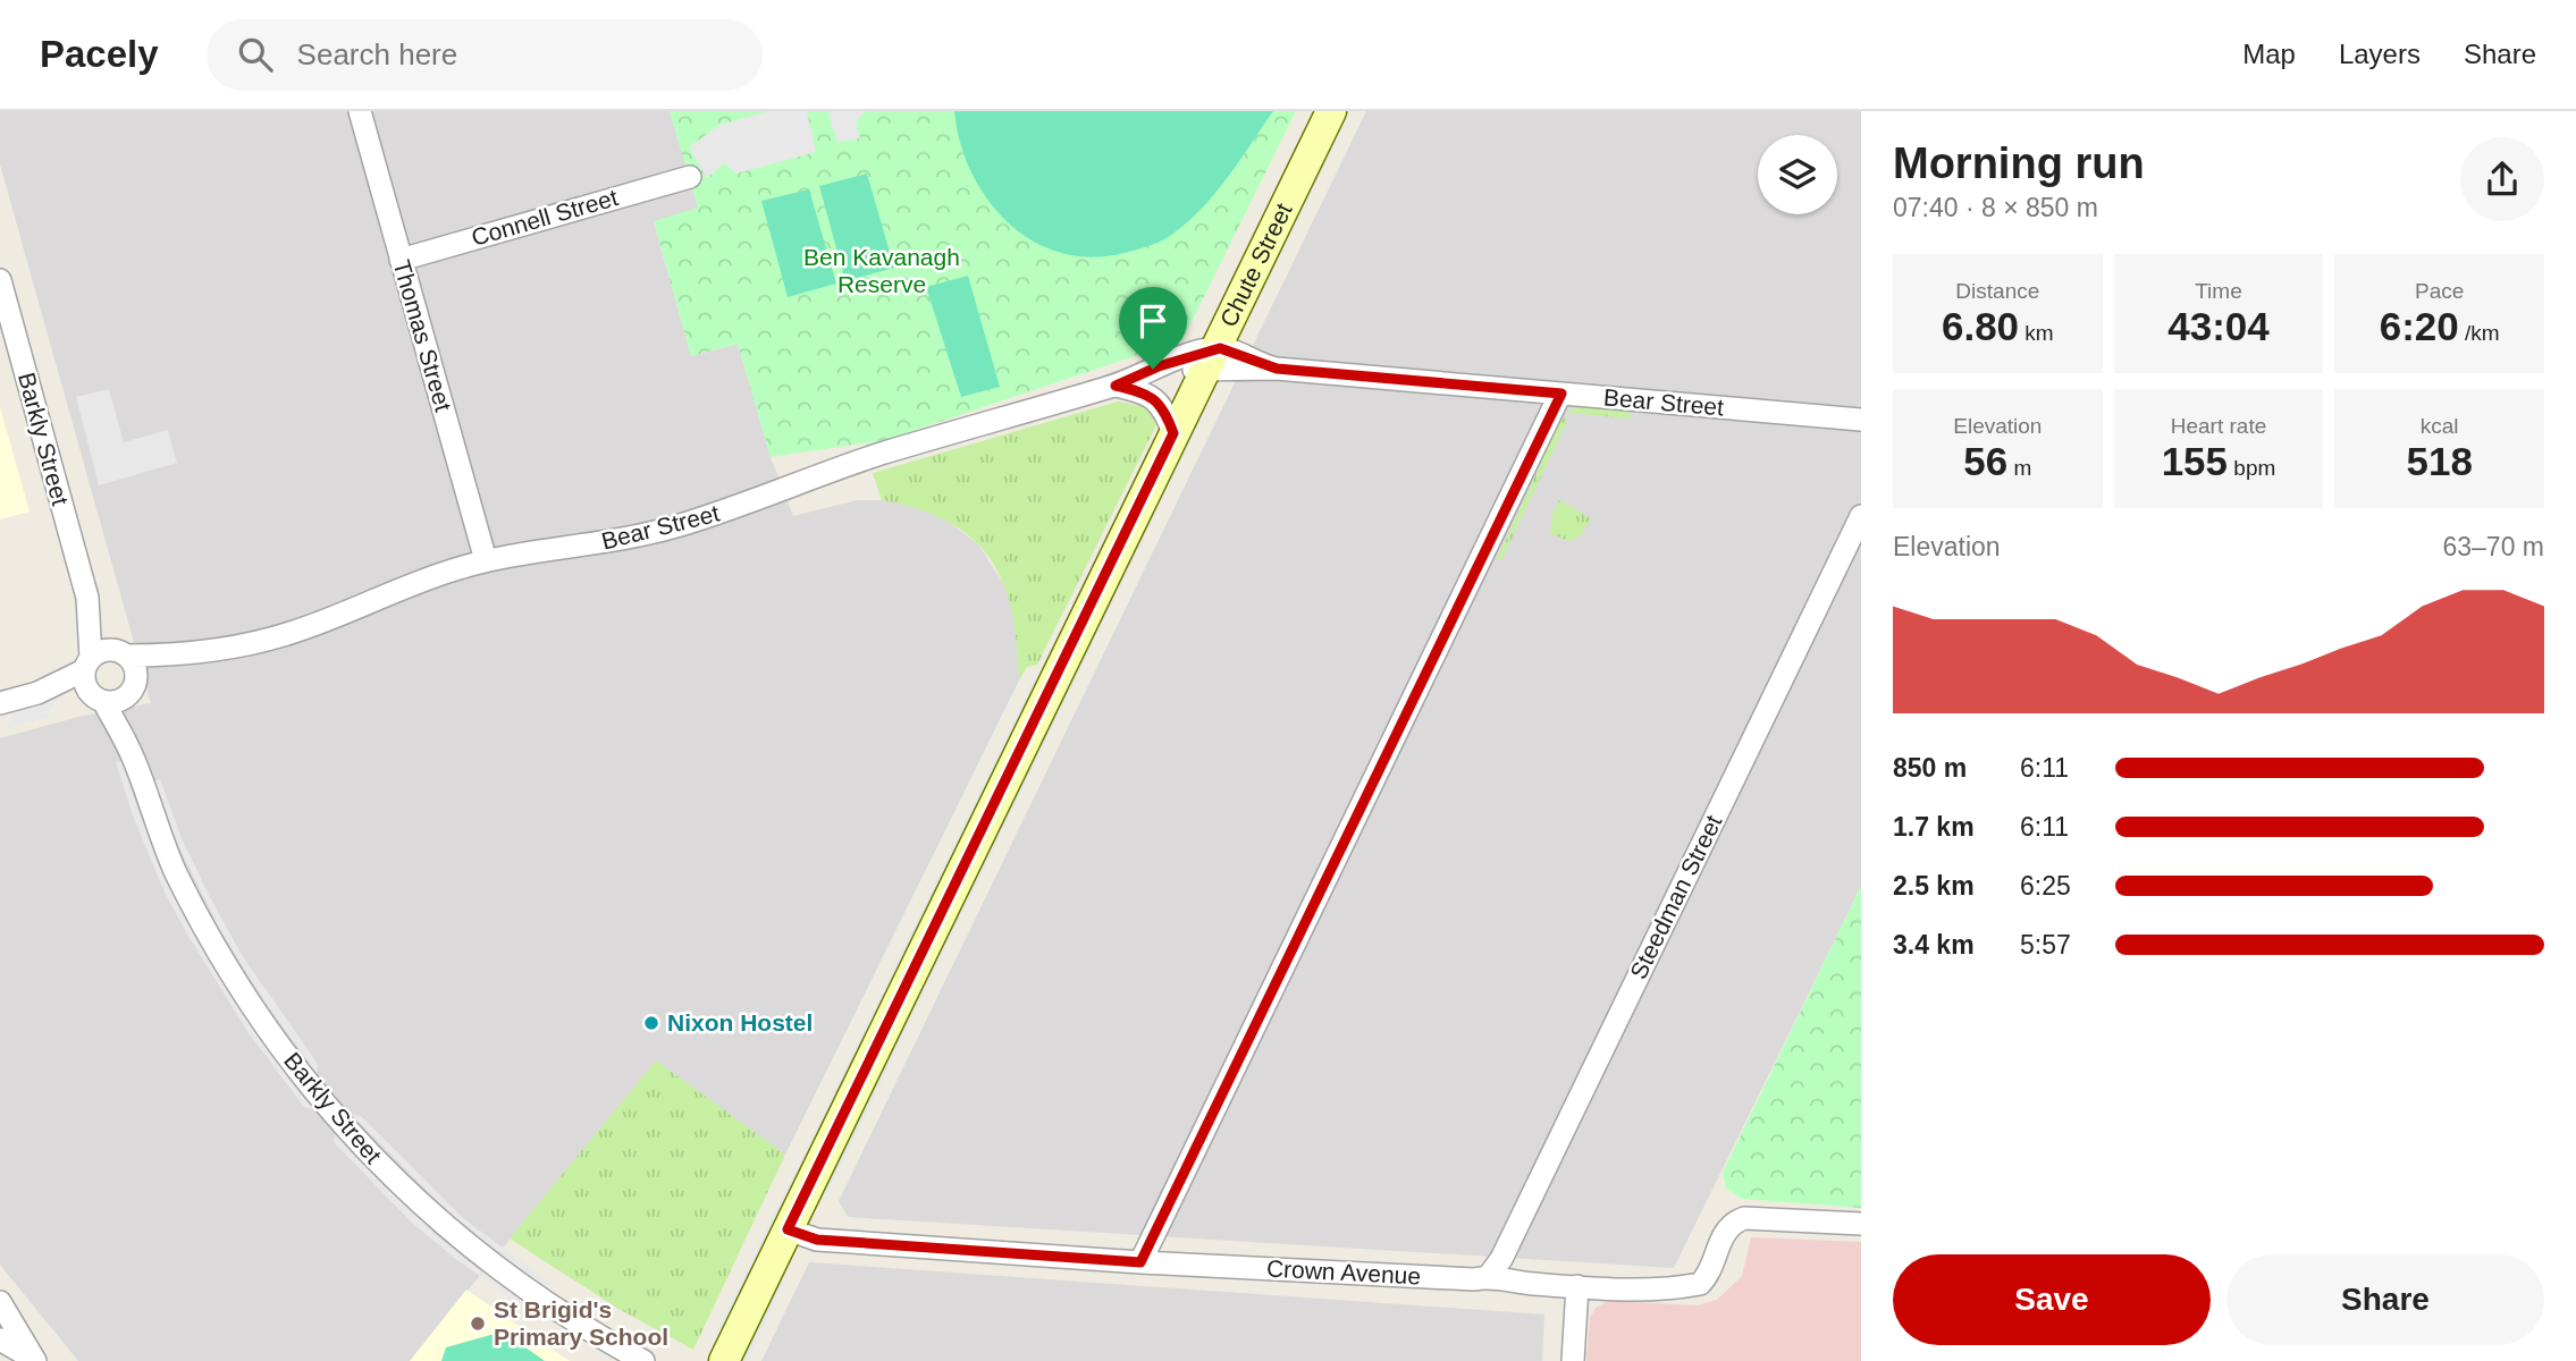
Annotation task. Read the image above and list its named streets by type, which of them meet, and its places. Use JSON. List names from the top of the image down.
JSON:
{
  "streets": {
    "street": [
      "Connell Street",
      "Chute Street",
      "Thomas Street",
      "Bear Street",
      "Barkly Street",
      "Steedman Street",
      "Crown Avenue"
    ]
  },
  "crossings": [
    ["Connell Street", "Thomas Street"],
    ["Chute Street", "Bear Street"],
    ["Chute Street", "Crown Avenue"],
    ["Thomas Street", "Bear Street"],
    ["Bear Street", "Barkly Street"],
    ["Steedman Street", "Crown Avenue"]
  ],
  "parks": ["Ben Kavanagh Reserve"],
  "places": ["Nixon Hostel", "St Brigid's Primary School"],
  "page": {
    "header": "Pacely",
    "search": "Search here",
    "nav": ["Map", "Layers", "Share"],
    "heading": ["Morning run", "07:40 · 8 × 850 m"],
    "stats": [
      ["Distance", "6.80 km"],
      ["Time", "43:04"],
      ["Pace", "6:20 /km"],
      ["Elevation", "56 m"],
      ["Heart rate", "155 bpm"],
      ["kcal", "518"]
    ],
    "chart": ["Elevation", "63–70 m"],
    "list": [
      {
        "name": "850 m",
        "note": "6:11"
      },
      {
        "name": "1.7 km",
        "note": "6:11"
      },
      {
        "name": "2.5 km",
        "note": "6:25"
      },
      {
        "name": "3.4 km",
        "note": "5:57"
      }
    ],
    "buttons": ["Save", "Share"]
  }
}
